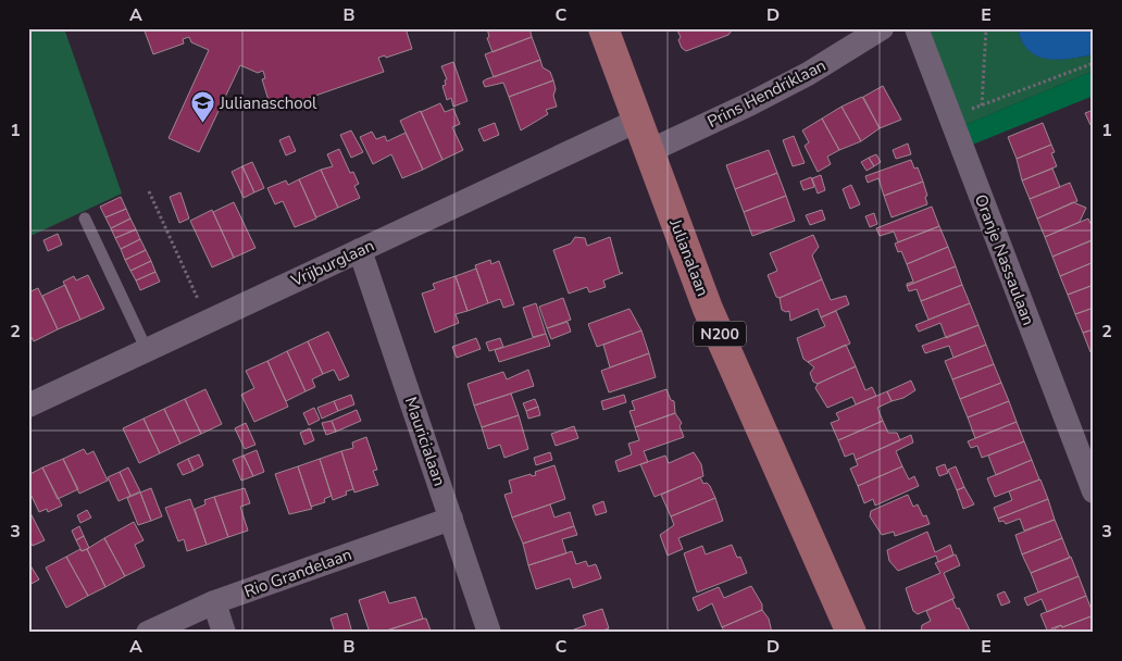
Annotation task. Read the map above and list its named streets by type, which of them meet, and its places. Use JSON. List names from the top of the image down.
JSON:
{
  "streets": {
    "main road": ["Julianalaan", "N200"],
    "street": [
      "Prins Hendriklaan",
      "Oranje Nassaulaan",
      "Vrijburglaan",
      "Mauricialaan",
      "Rio Grandelaan"
    ]
  },
  "crossings": [
    ["Prins Hendriklaan", "Julianalaan"],
    ["Julianalaan", "Vrijburglaan"],
    ["Vrijburglaan", "Mauricialaan"],
    ["Mauricialaan", "Rio Grandelaan"]
  ],
  "places": {
    "school or university": ["Julianaschool"]
  },
  "grid": {
    "columns": [
      "A",
      "B",
      "C",
      "D",
      "E"
    ],
    "rows": ["1", "2", "3"]
  }
}
